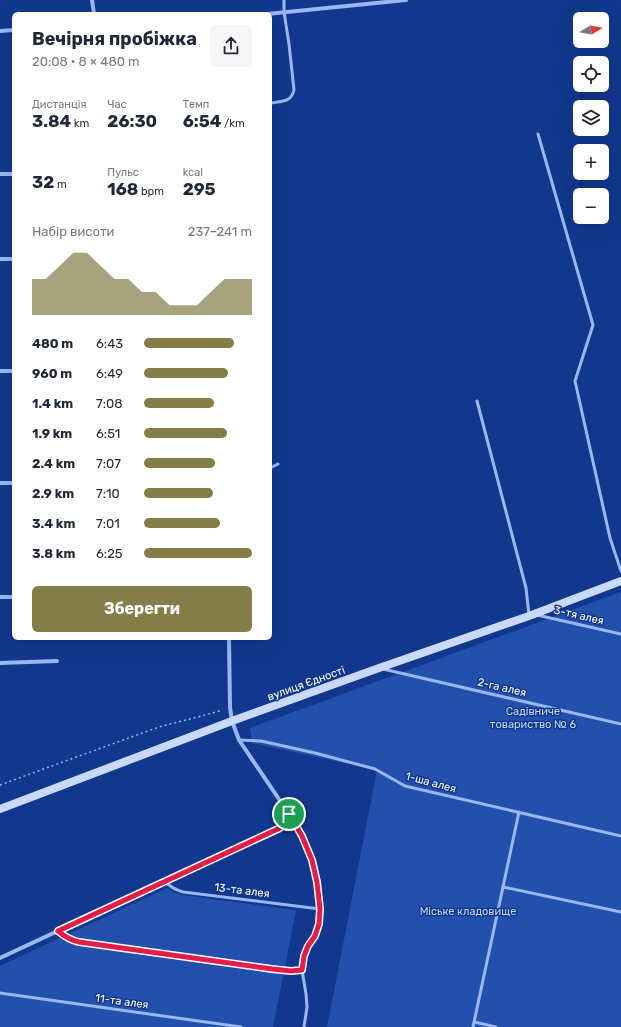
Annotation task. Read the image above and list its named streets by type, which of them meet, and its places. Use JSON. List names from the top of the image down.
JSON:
{
  "streets": {
    "main road": ["вулиця Єдності"],
    "lane": [
      "3-тя алея",
      "2-га алея",
      "1-ша алея",
      "13-та алея",
      "11-та алея"
    ]
  },
  "crossings": [
    ["3-тя алея", "вулиця Єдності"],
    ["вулиця Єдності", "2-га алея"]
  ],
  "parks": ["Садівниче товариство № 6", "Міське кладовище"],
  "north": "right",
  "page": {
    "map_buttons": ["+", "−"],
    "heading": ["Вечірня пробіжка", "20:08 · 8 × 480 m"],
    "stats": [
      ["Дистанція", "3.84 km"],
      ["Час", "26:30"],
      ["Темп", "6:54 /km"],
      ["32 m"],
      ["Пульс", "168 bpm"],
      ["kcal", "295"]
    ],
    "chart": ["Набір висоти", "237–241 m"],
    "list": [
      {
        "name": "480 m",
        "note": "6:43"
      },
      {
        "name": "960 m",
        "note": "6:49"
      },
      {
        "name": "1.4 km",
        "note": "7:08"
      },
      {
        "name": "1.9 km",
        "note": "6:51"
      },
      {
        "name": "2.4 km",
        "note": "7:07"
      },
      {
        "name": "2.9 km",
        "note": "7:10"
      },
      {
        "name": "3.4 km",
        "note": "7:01"
      },
      {
        "name": "3.8 km",
        "note": "6:25"
      }
    ],
    "buttons": "Зберегти"
  }
}
